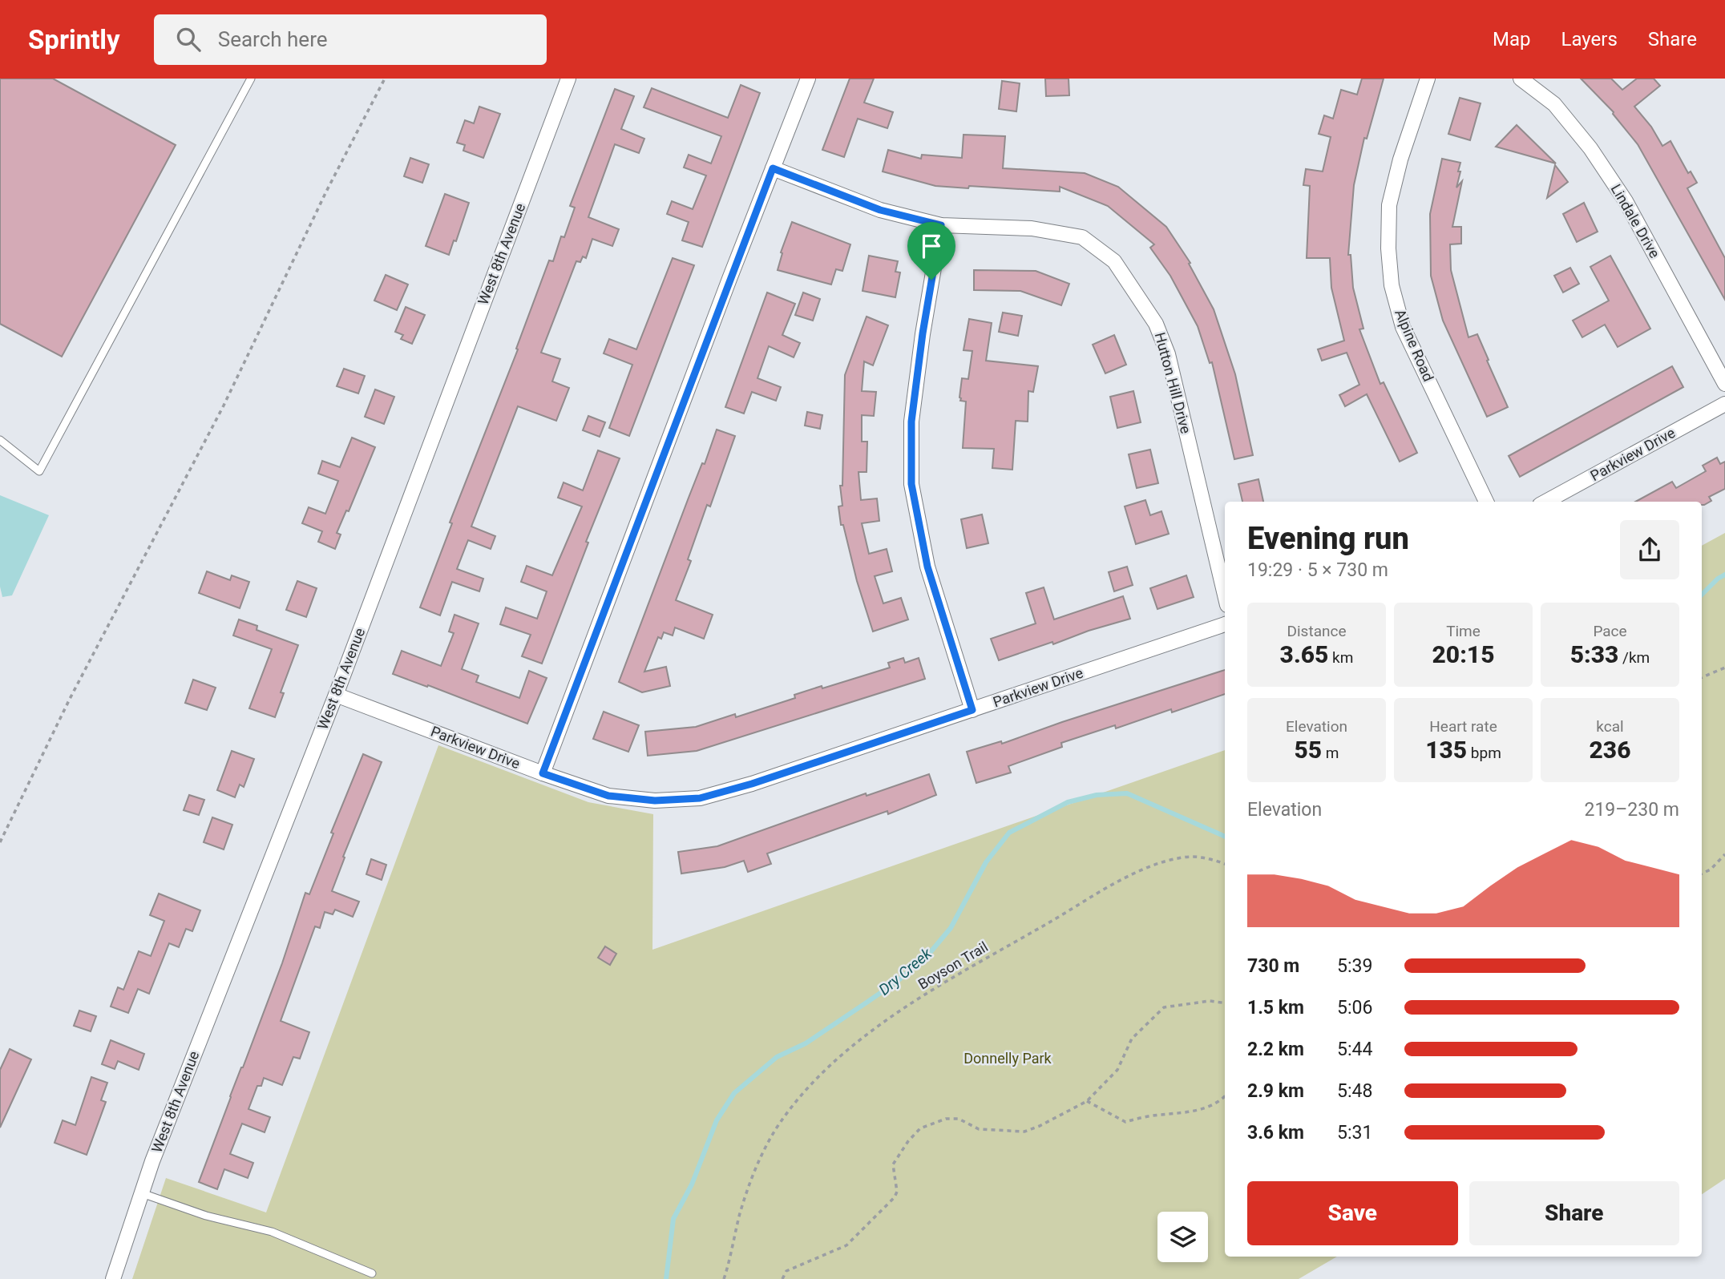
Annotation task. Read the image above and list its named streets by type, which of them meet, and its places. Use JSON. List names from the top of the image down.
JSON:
{
  "streets": {
    "street": [
      "Lindale Drive",
      "West 8th Avenue",
      "Alpine Road",
      "Hutton Hill Drive",
      "Parkview Drive"
    ],
    "path": ["Boyson Trail"]
  },
  "crossings": [
    ["West 8th Avenue", "Parkview Drive"]
  ],
  "water": ["Dry Creek"],
  "parks": ["Donnelly Park"],
  "page": {
    "header": "Sprintly",
    "search": "Search here",
    "nav": ["Map", "Layers", "Share"],
    "heading": ["Evening run", "19:29 · 5 × 730 m"],
    "stats": [
      ["Distance", "3.65 km"],
      ["Time", "20:15"],
      ["Pace", "5:33 /km"],
      ["Elevation", "55 m"],
      ["Heart rate", "135 bpm"],
      ["kcal", "236"]
    ],
    "chart": ["Elevation", "219–230 m"],
    "list": [
      {
        "name": "730 m",
        "note": "5:39"
      },
      {
        "name": "1.5 km",
        "note": "5:06"
      },
      {
        "name": "2.2 km",
        "note": "5:44"
      },
      {
        "name": "2.9 km",
        "note": "5:48"
      },
      {
        "name": "3.6 km",
        "note": "5:31"
      }
    ],
    "buttons": ["Save", "Share"]
  }
}
